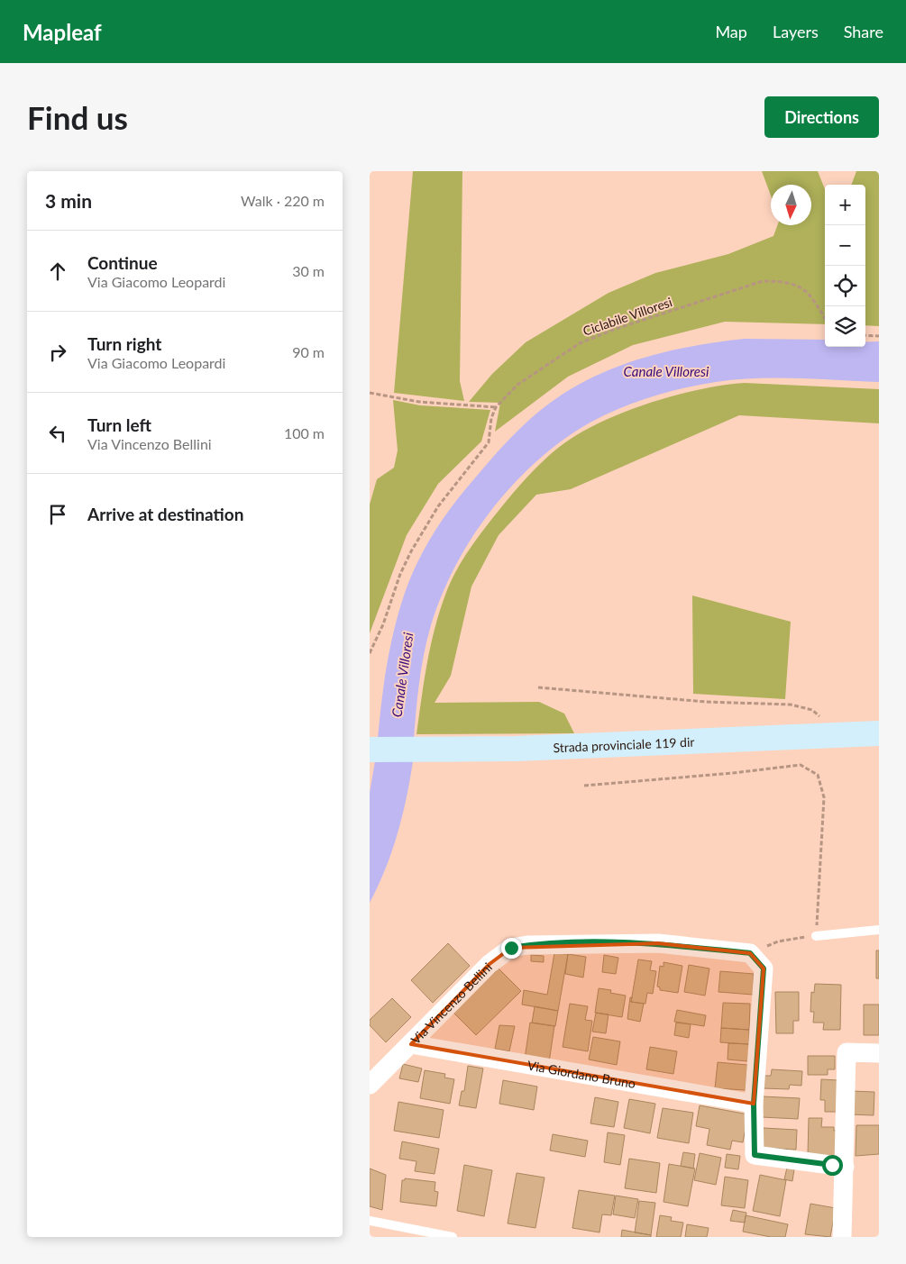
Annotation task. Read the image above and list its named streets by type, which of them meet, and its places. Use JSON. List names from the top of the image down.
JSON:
{
  "streets": {
    "street": ["Strada provinciale 119 dir", "Via Vincenzo Bellini", "Via Giordano Bruno"],
    "path": ["Ciclabile Villoresi"]
  },
  "crossings": [
    ["Via Vincenzo Bellini", "Via Giordano Bruno"]
  ],
  "water": ["Canale Villoresi"],
  "north": "bottom",
  "page": {
    "header": "Mapleaf",
    "nav": ["Map", "Layers", "Share"],
    "buttons": "Directions",
    "title": "Find us",
    "heading": ["3 min", "Walk · 220 m"],
    "map_buttons": ["+", "−"],
    "list": [
      ["Continue", "Via Giacomo Leopardi", "30 m"],
      ["Turn right", "Via Giacomo Leopardi", "90 m"],
      ["Turn left", "Via Vincenzo Bellini", "100 m"],
      "Arrive at destination"
    ]
  }
}
